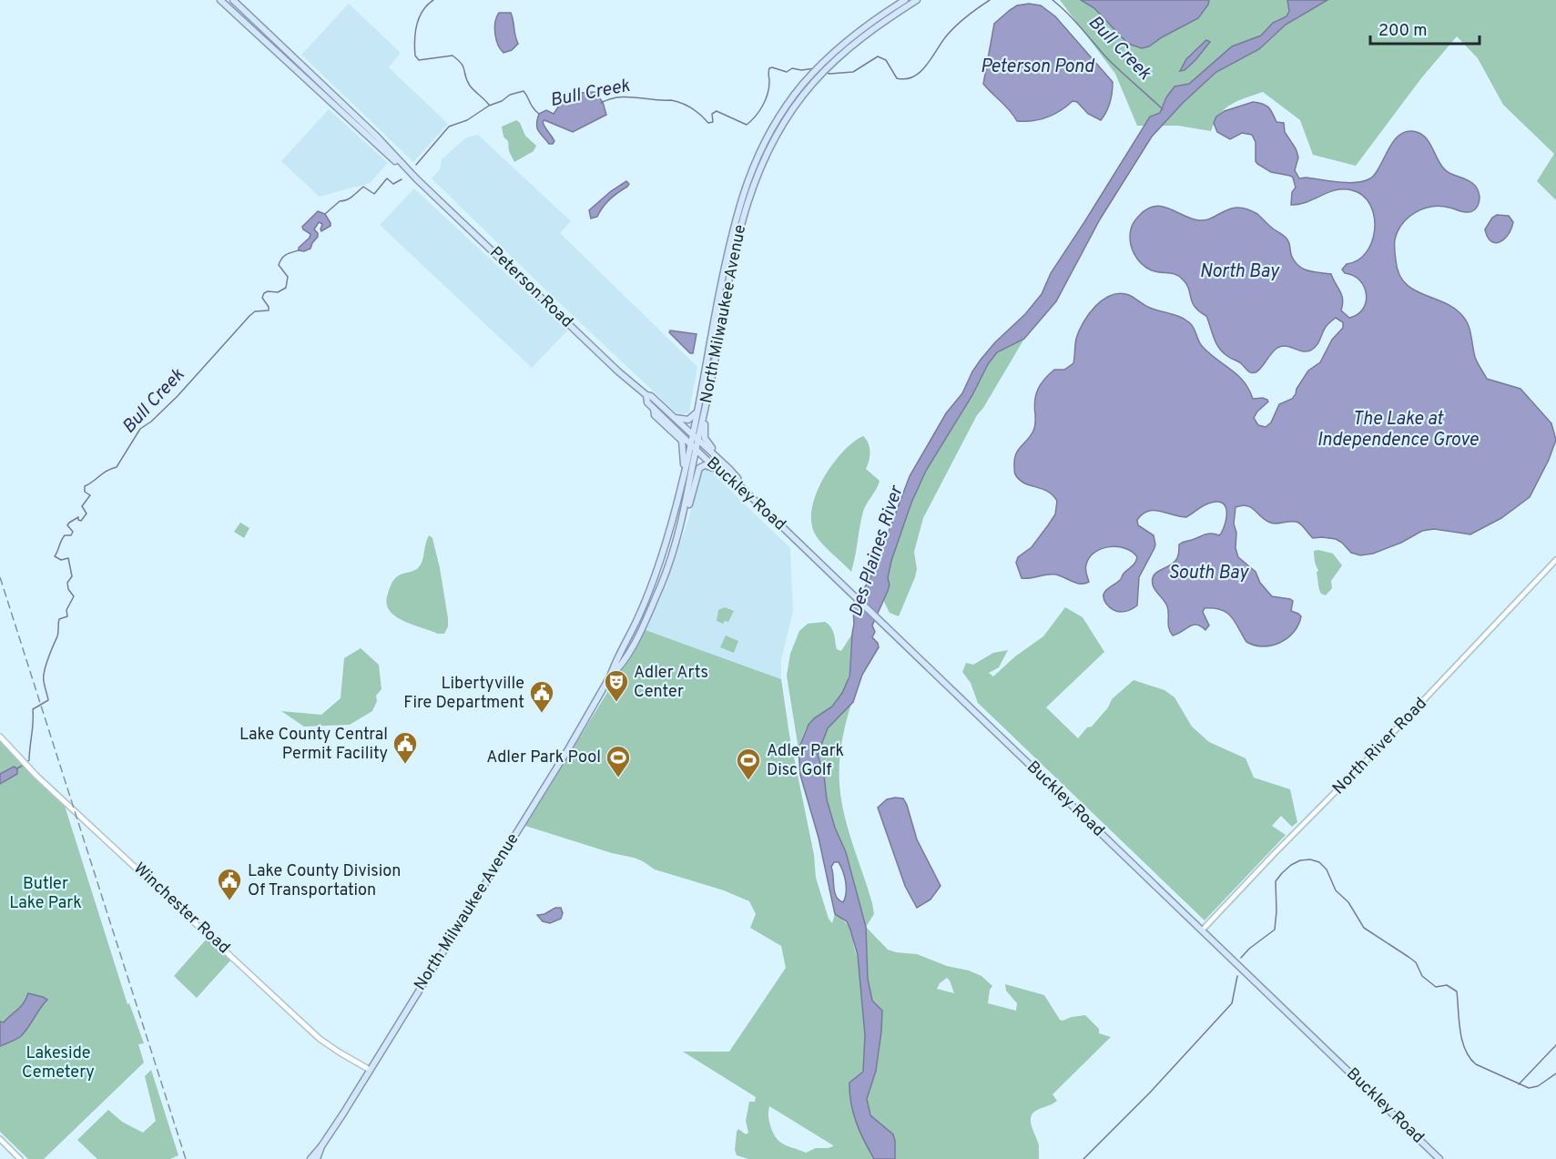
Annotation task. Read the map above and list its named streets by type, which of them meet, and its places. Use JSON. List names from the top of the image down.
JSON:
{
  "streets": {
    "main road": [
      "Peterson Road",
      "North Milwaukee Avenue",
      "Buckley Road",
      "Winchester Road"
    ],
    "street": ["North River Road"]
  },
  "crossings": [
    ["Peterson Road", "North Milwaukee Avenue"],
    ["Peterson Road", "Buckley Road"],
    ["North Milwaukee Avenue", "Buckley Road"],
    ["North Milwaukee Avenue", "Winchester Road"],
    ["Buckley Road", "North River Road"]
  ],
  "water": [
    "Bull Creek",
    "Peterson Pond",
    "North Bay",
    "The Lake at Independence Grove",
    "Des Plaines River",
    "South Bay"
  ],
  "parks": ["Butler Lake Park", "Lakeside Cemetery"],
  "places": {
    "theatre": ["Adler Arts Center"],
    "public building": ["Libertyville Fire Department", "Lake County Central Permit Facility", "Lake County Division Of Transportation"],
    "sports": ["Adler Park Pool", "Adler Park Disc Golf"]
  },
  "scale_bar": "200 m"
}
